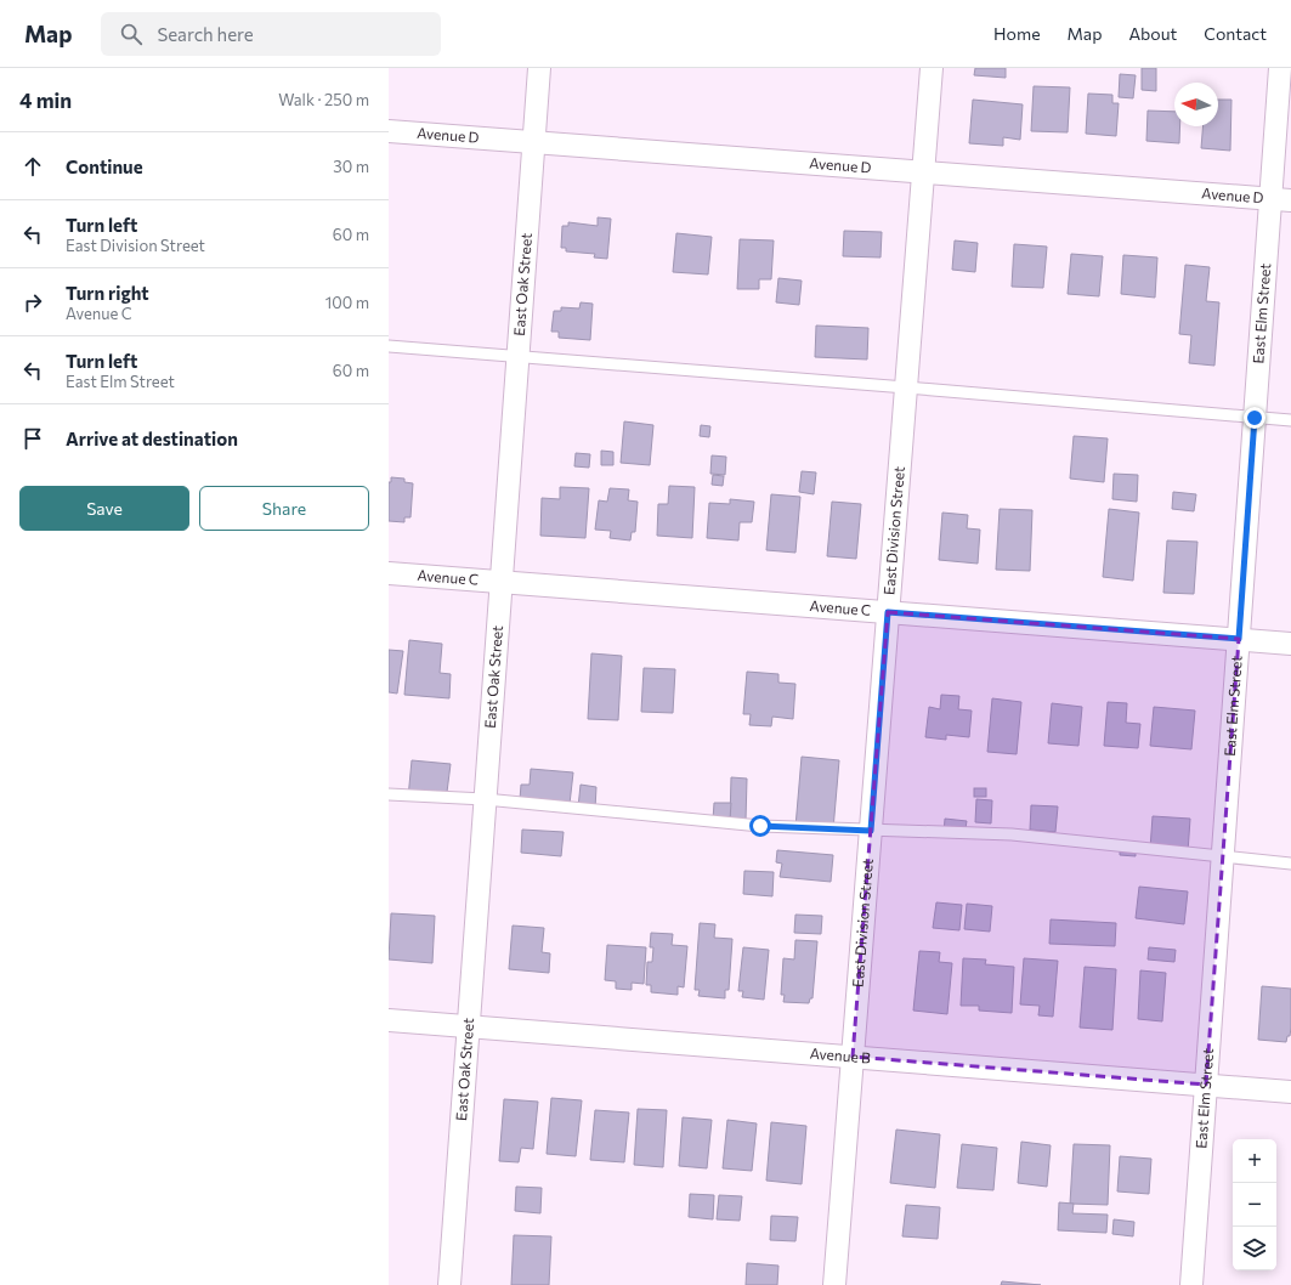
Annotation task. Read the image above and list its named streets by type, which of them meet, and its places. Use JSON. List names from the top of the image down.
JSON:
{
  "streets": {
    "street": [
      "Avenue D",
      "East Oak Street",
      "East Elm Street",
      "East Division Street",
      "Avenue C",
      "Avenue B"
    ]
  },
  "crossings": [
    ["Avenue D", "East Oak Street"],
    ["Avenue D", "East Elm Street"],
    ["Avenue D", "East Division Street"],
    ["East Oak Street", "Avenue C"],
    ["East Oak Street", "Avenue B"],
    ["East Elm Street", "Avenue C"],
    ["East Elm Street", "Avenue B"],
    ["East Division Street", "Avenue C"],
    ["East Division Street", "Avenue B"]
  ],
  "north": "left",
  "page": {
    "header": "Map",
    "search": "Search here",
    "nav": [
      "Home",
      "Map",
      "About",
      "Contact"
    ],
    "heading": ["4 min", "Walk · 250 m"],
    "list": [
      ["Continue", "30 m"],
      ["Turn left", "East Division Street", "60 m"],
      ["Turn right", "Avenue C", "100 m"],
      ["Turn left", "East Elm Street", "60 m"],
      "Arrive at destination"
    ],
    "buttons": ["Save", "Share"],
    "map_buttons": ["+", "−"]
  }
}
